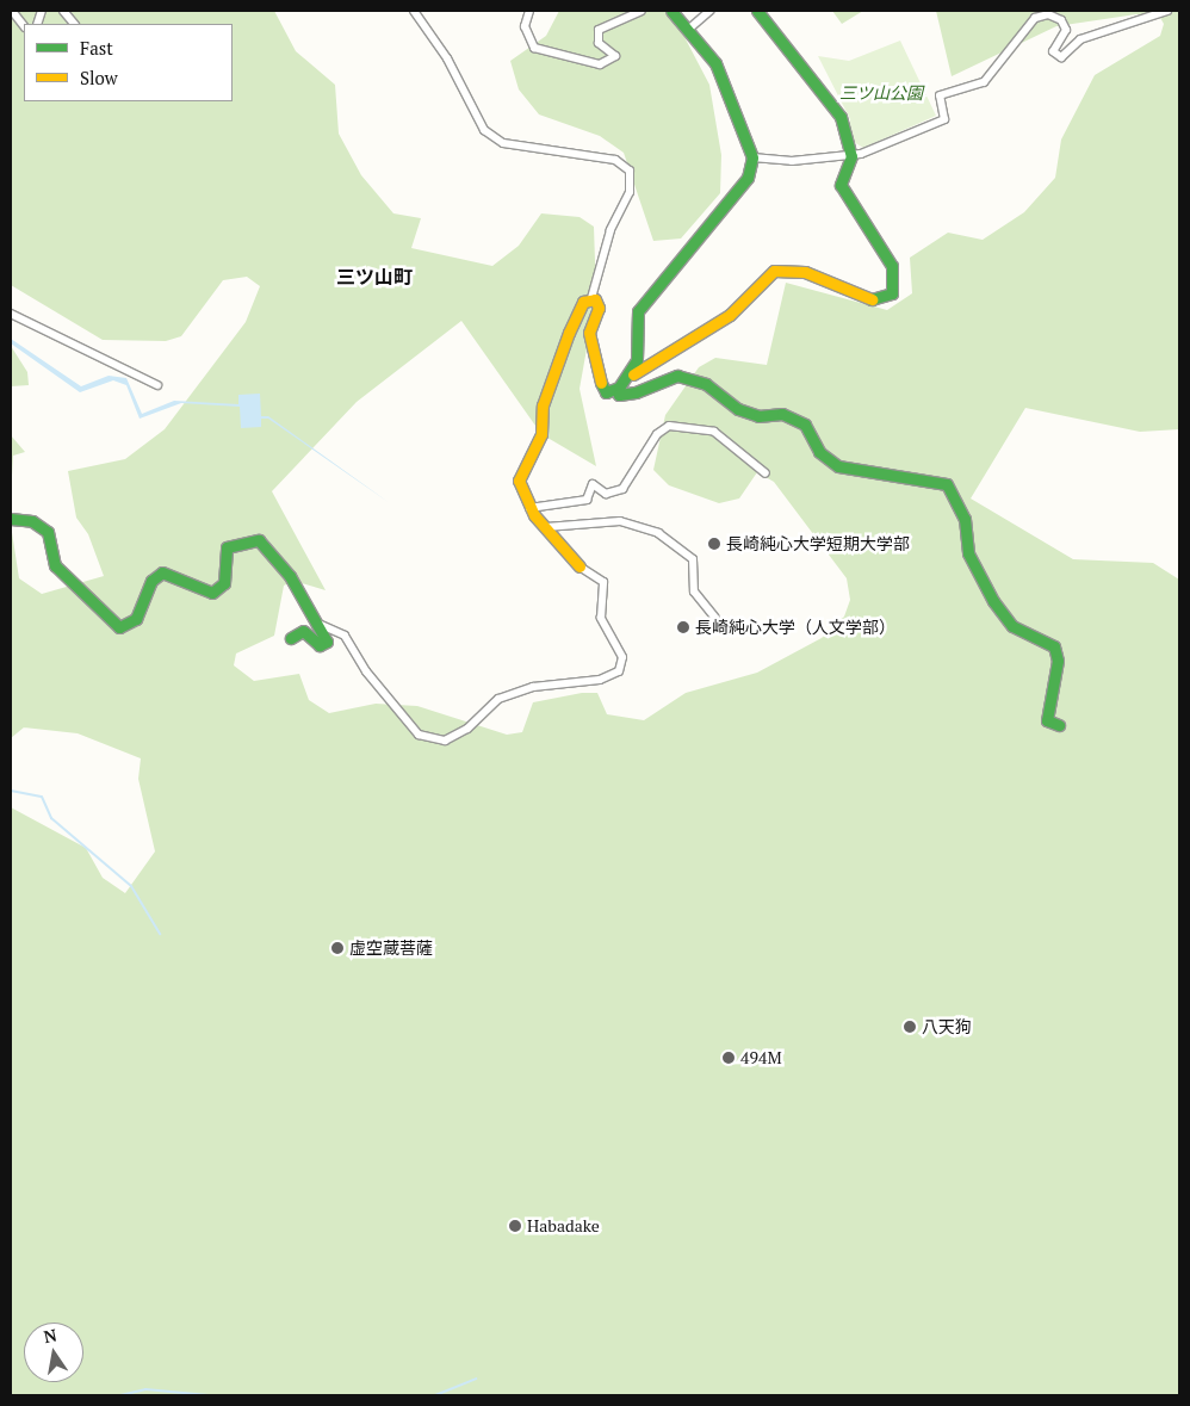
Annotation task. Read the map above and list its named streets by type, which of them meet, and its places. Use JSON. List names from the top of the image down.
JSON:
{
  "districts": ["三ツ山町"],
  "parks": ["三ツ山公園"],
  "places": [
    "長崎純心大学短期大学部",
    "長崎純心大学（人文学部）",
    "虚空蔵菩薩",
    "八天狗",
    "494M",
    "Habadake"
  ],
  "legend": ["Fast", "Slow"],
  "north": "top"
}
